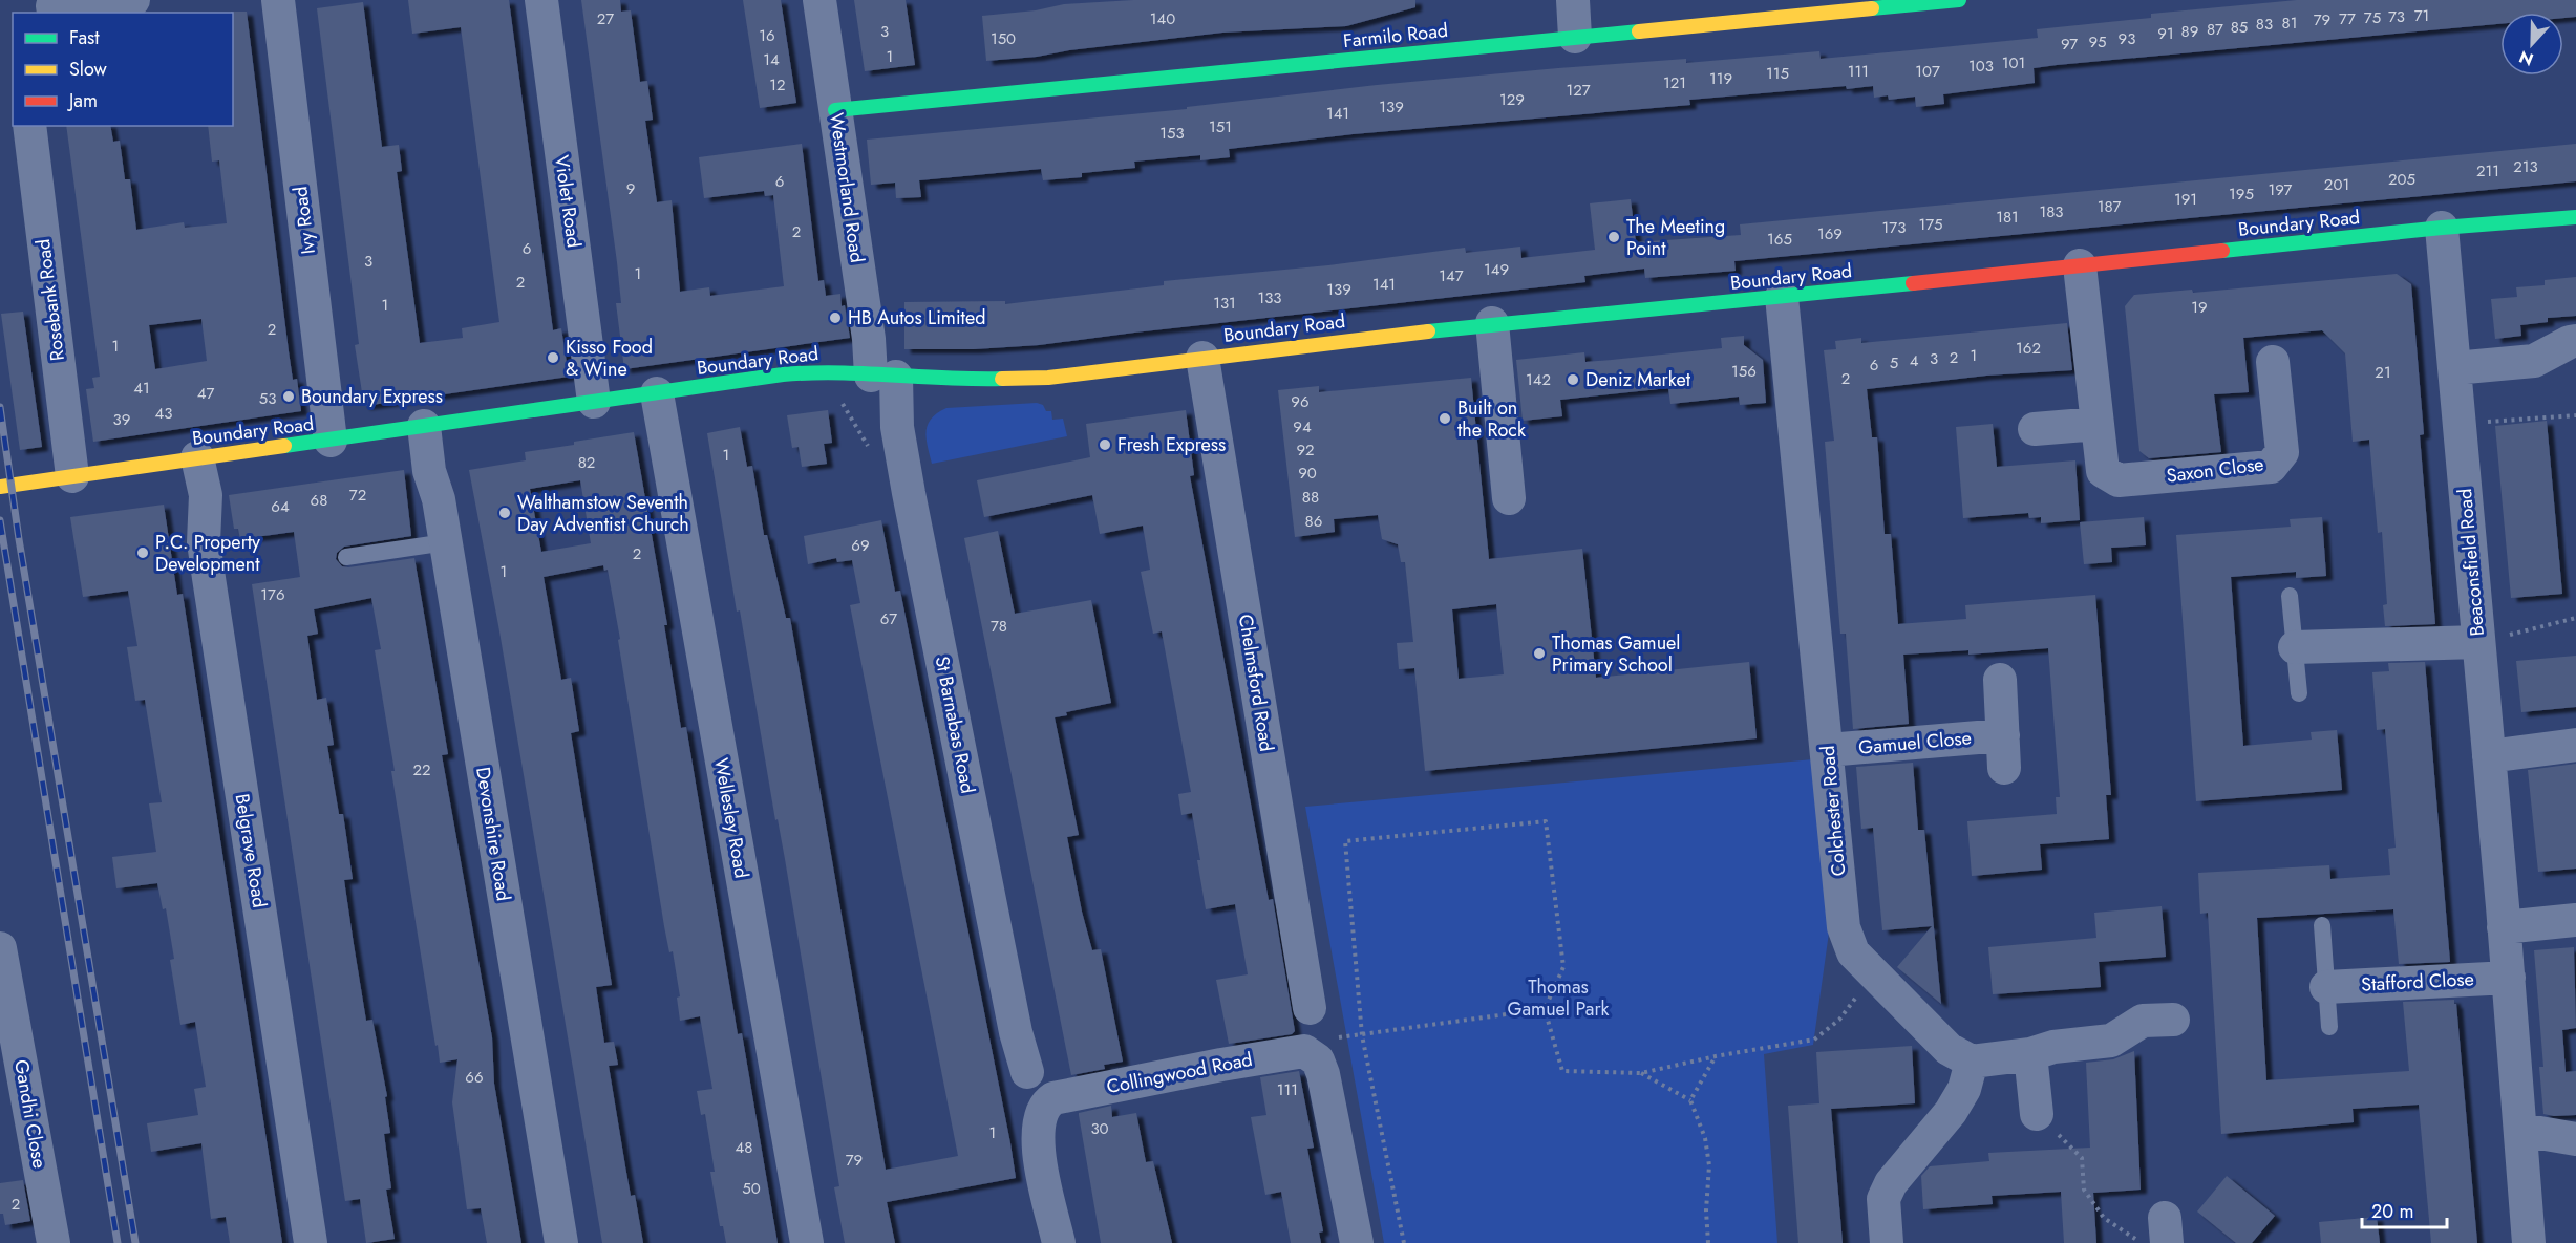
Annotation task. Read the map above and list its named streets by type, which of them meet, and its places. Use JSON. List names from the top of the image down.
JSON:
{
  "streets": {
    "street": [
      "Farmilo Road",
      "Westmorland Road",
      "Violet Road",
      "Ivy Road",
      "Boundary Road",
      "Rosebank Road",
      "Saxon Close",
      "Beaconsfield Road",
      "Chelmsford Road",
      "St Barnabas Road",
      "Gamuel Close",
      "Colchester Road",
      "Wellesley Road",
      "Devonshire Road",
      "Belgrave Road",
      "Stafford Close",
      "Collingwood Road",
      "Gandhi Close"
    ]
  },
  "crossings": [
    ["Farmilo Road", "Westmorland Road"],
    ["Westmorland Road", "Boundary Road"],
    ["Westmorland Road", "St Barnabas Road"],
    ["Violet Road", "Boundary Road"],
    ["Ivy Road", "Boundary Road"],
    ["Boundary Road", "Rosebank Road"],
    ["Boundary Road", "Saxon Close"],
    ["Boundary Road", "Beaconsfield Road"],
    ["Boundary Road", "Chelmsford Road"],
    ["Boundary Road", "St Barnabas Road"],
    ["Boundary Road", "Colchester Road"],
    ["Boundary Road", "Wellesley Road"],
    ["Boundary Road", "Devonshire Road"],
    ["Boundary Road", "Belgrave Road"],
    ["Beaconsfield Road", "Stafford Close"],
    ["Gamuel Close", "Colchester Road"]
  ],
  "parks": ["Thomas Gamuel Park"],
  "places": [
    "The Meeting Point",
    "HB Autos Limited",
    "Kisso Food & Wine",
    "Deniz Market",
    "Boundary Express",
    "Built on the Rock",
    "Fresh Express",
    "Walthamstow Seventh Day Adventist Church",
    "P.C. Property Development",
    "Thomas Gamuel Primary School"
  ],
  "house_numbers": [
    "71",
    "73",
    "75",
    "27",
    "140",
    "77",
    "79",
    "81",
    "83",
    "85",
    "87",
    "3",
    "89",
    "91",
    "16",
    "150",
    "93",
    "95",
    "97",
    "1",
    "14",
    "101",
    "103",
    "111",
    "107",
    "115",
    "119",
    "121",
    "12",
    "127",
    "129",
    "139",
    "141",
    "151",
    "153",
    "213",
    "211",
    "205",
    "6",
    "201",
    "9",
    "197",
    "195",
    "191",
    "187",
    "183",
    "181",
    "175",
    "173",
    "2",
    "169",
    "165",
    "6",
    "3",
    "149",
    "1",
    "147",
    "2",
    "141",
    "139",
    "133",
    "131",
    "1",
    "19",
    "2",
    "1",
    "162",
    "1",
    "2",
    "3",
    "4",
    "5",
    "6",
    "156",
    "21",
    "2",
    "142",
    "41",
    "47",
    "53",
    "96",
    "43",
    "39",
    "94",
    "92",
    "1",
    "82",
    "90",
    "72",
    "88",
    "68",
    "64",
    "86",
    "69",
    "2",
    "1",
    "176",
    "67",
    "78",
    "22",
    "66",
    "111",
    "30",
    "1",
    "48",
    "79",
    "50",
    "2"
  ],
  "legend": ["Fast", "Slow", "Jam"],
  "scale_bar": "20 m",
  "north": "bottom"
}
